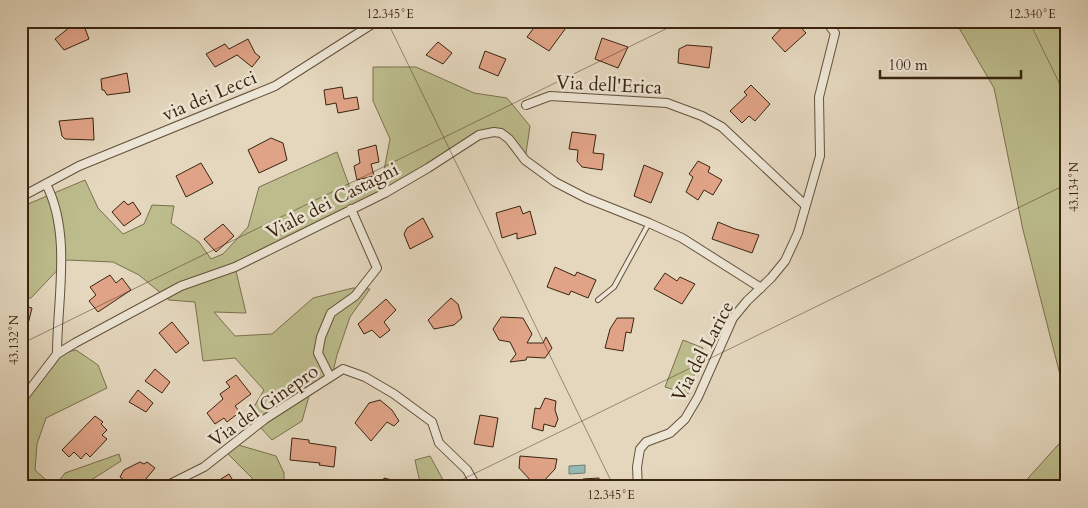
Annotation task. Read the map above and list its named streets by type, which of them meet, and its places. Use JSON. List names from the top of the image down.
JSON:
{
  "streets": {
    "street": [
      "Via dell'Erica",
      "via dei Lecci",
      "Viale dei Castagni",
      "Via del Larice",
      "Via del Ginepro"
    ]
  },
  "crossings": [
    ["Via dell'Erica", "Via del Larice"],
    ["Viale dei Castagni", "Via del Larice"]
  ],
  "scale_bar": "100 m",
  "coordinates": [
    "12.345°E",
    "12.340°E",
    "43.134°N",
    "43.132°N"
  ]
}
